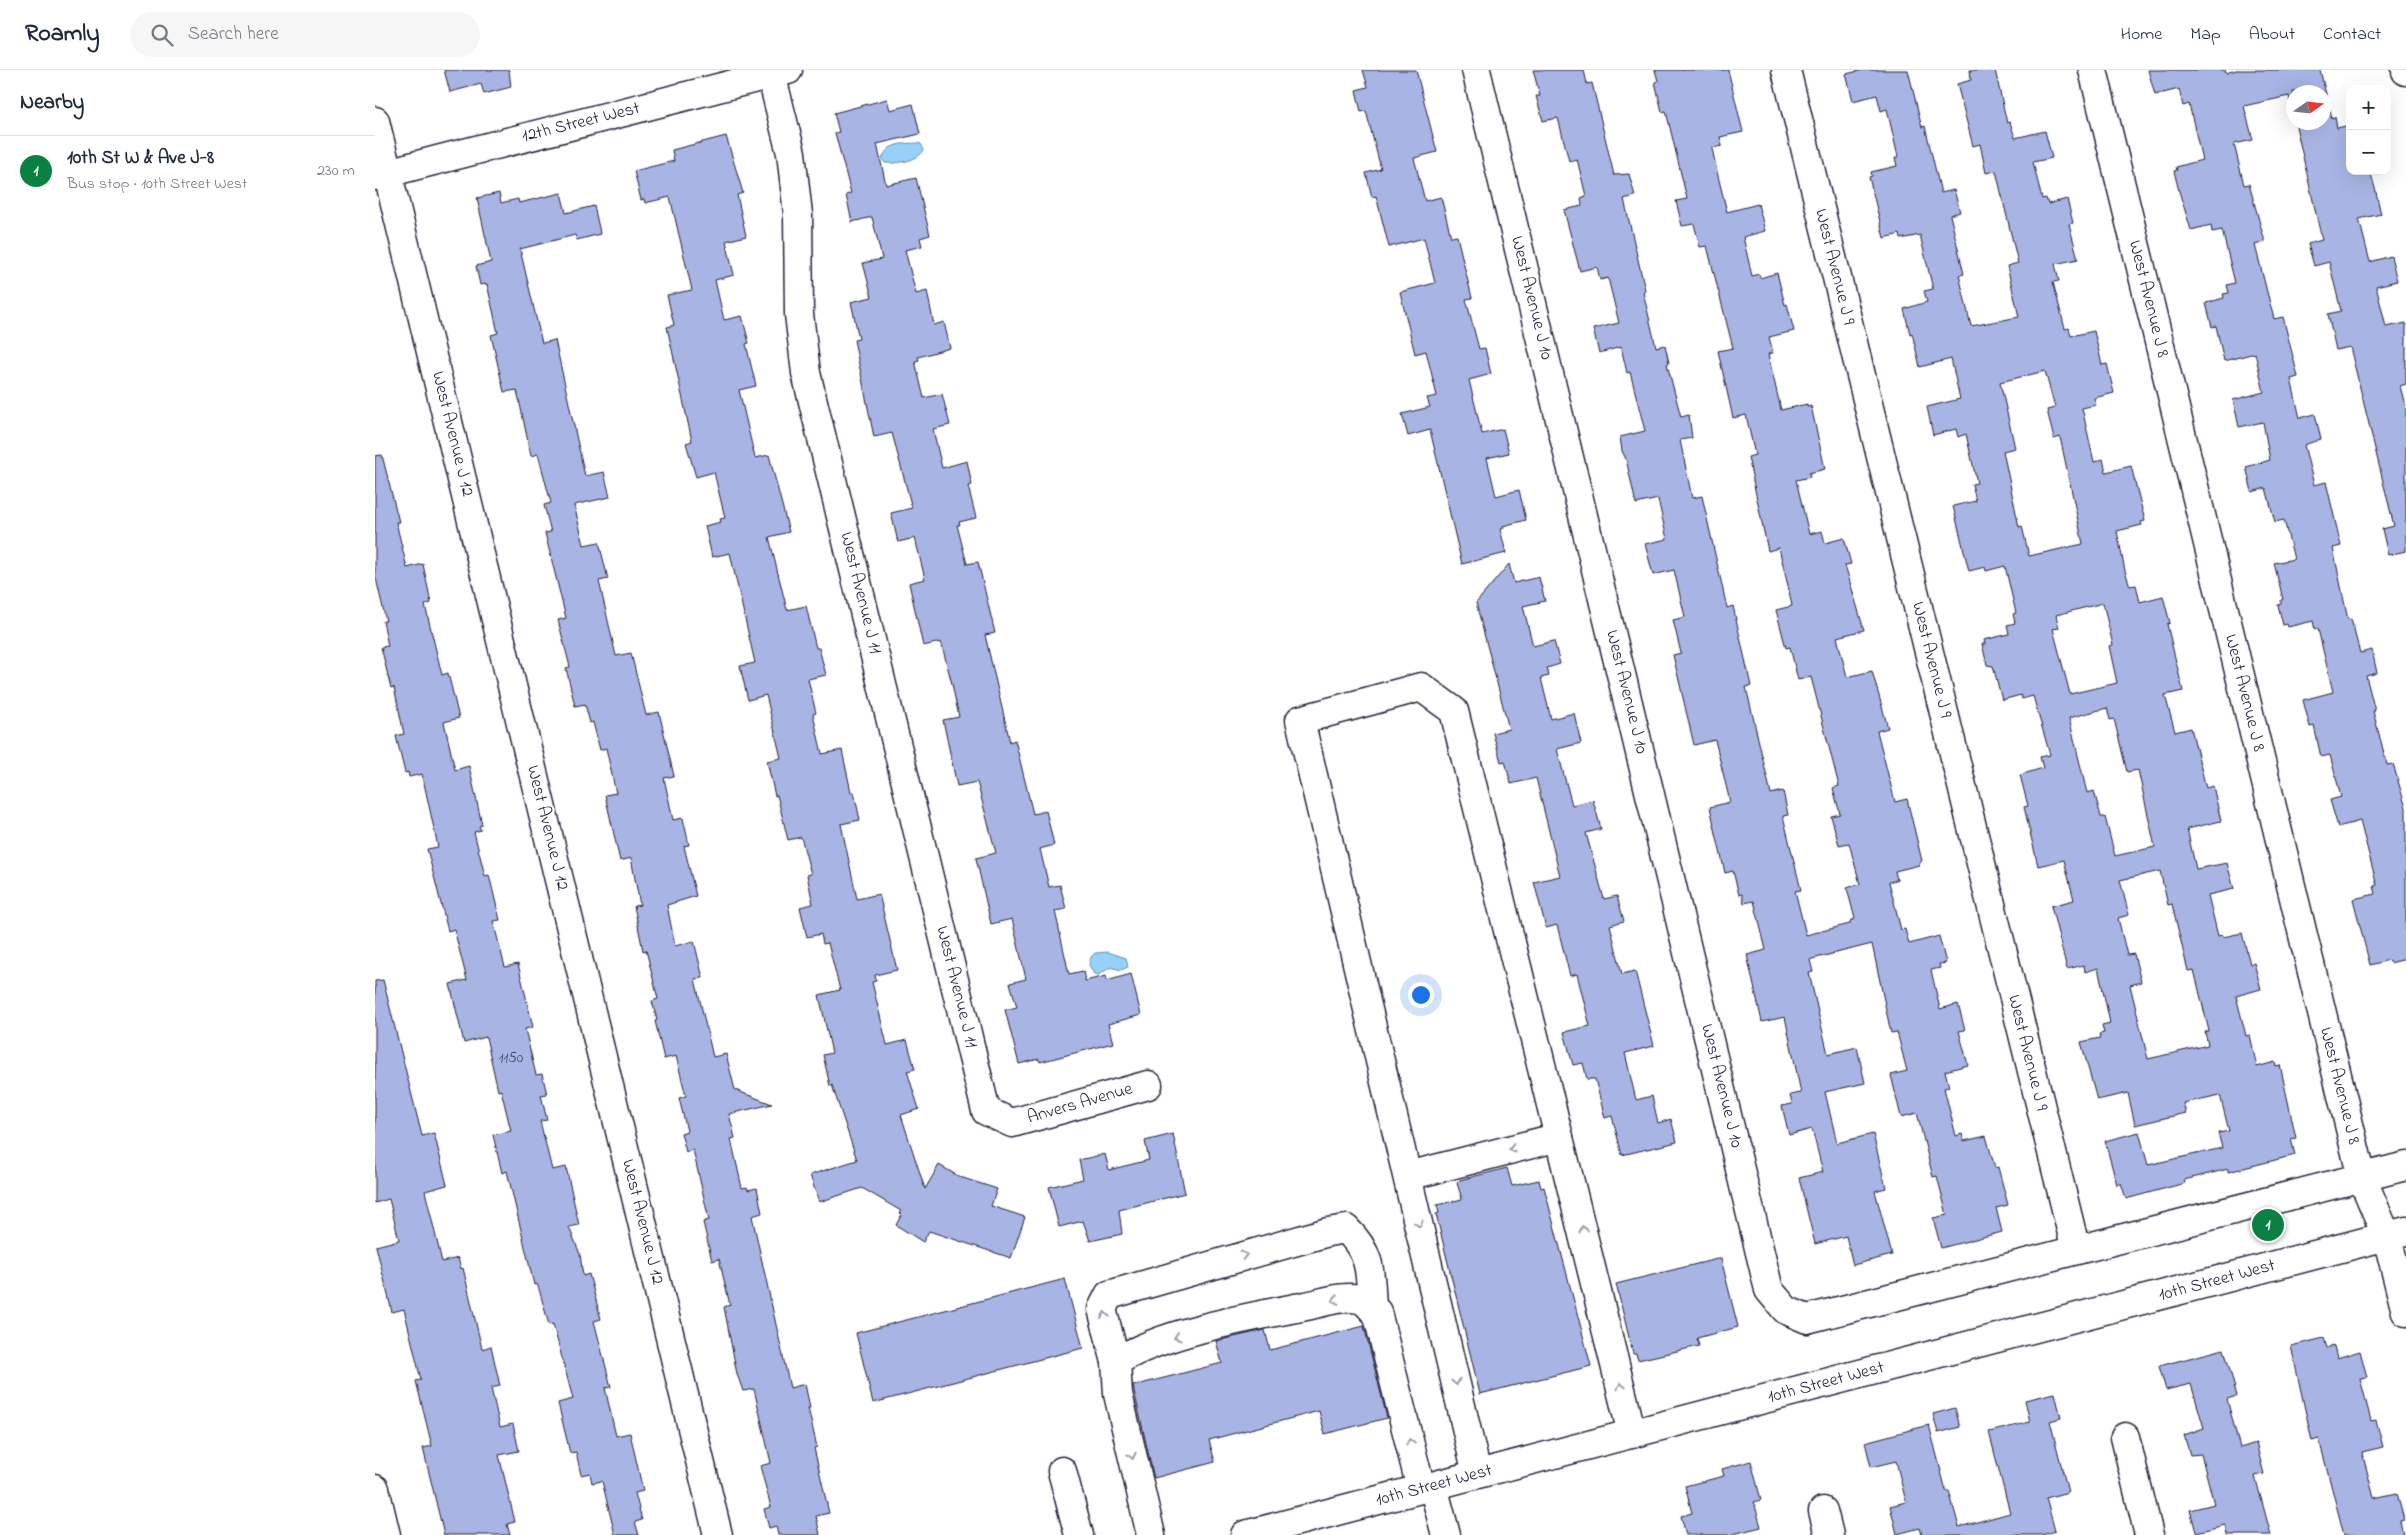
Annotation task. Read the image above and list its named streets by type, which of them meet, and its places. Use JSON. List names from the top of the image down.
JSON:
{
  "streets": {
    "street": [
      "12th Street West",
      "West Avenue J 9",
      "West Avenue J 10",
      "West Avenue J 8",
      "West Avenue J 12",
      "West Avenue J 11",
      "Anvers Avenue",
      "10th Street West"
    ]
  },
  "crossings": [
    ["12th Street West", "West Avenue J 12"],
    ["12th Street West", "West Avenue J 11"],
    ["West Avenue J 9", "West Avenue J 10"],
    ["West Avenue J 8", "10th Street West"],
    ["West Avenue J 11", "Anvers Avenue"]
  ],
  "house_numbers": ["1150"],
  "north": "right",
  "page": {
    "header": "Roamly",
    "search": "Search here",
    "nav": [
      "Home",
      "Map",
      "About",
      "Contact"
    ],
    "heading": "Nearby",
    "map_buttons": ["+", "−"],
    "list": [
      {
        "mark": "1",
        "name": "10th St W & Ave J-8",
        "note": "Bus stop · 10th Street West",
        "value": "230 m"
      }
    ],
    "pins": "1"
  }
}
